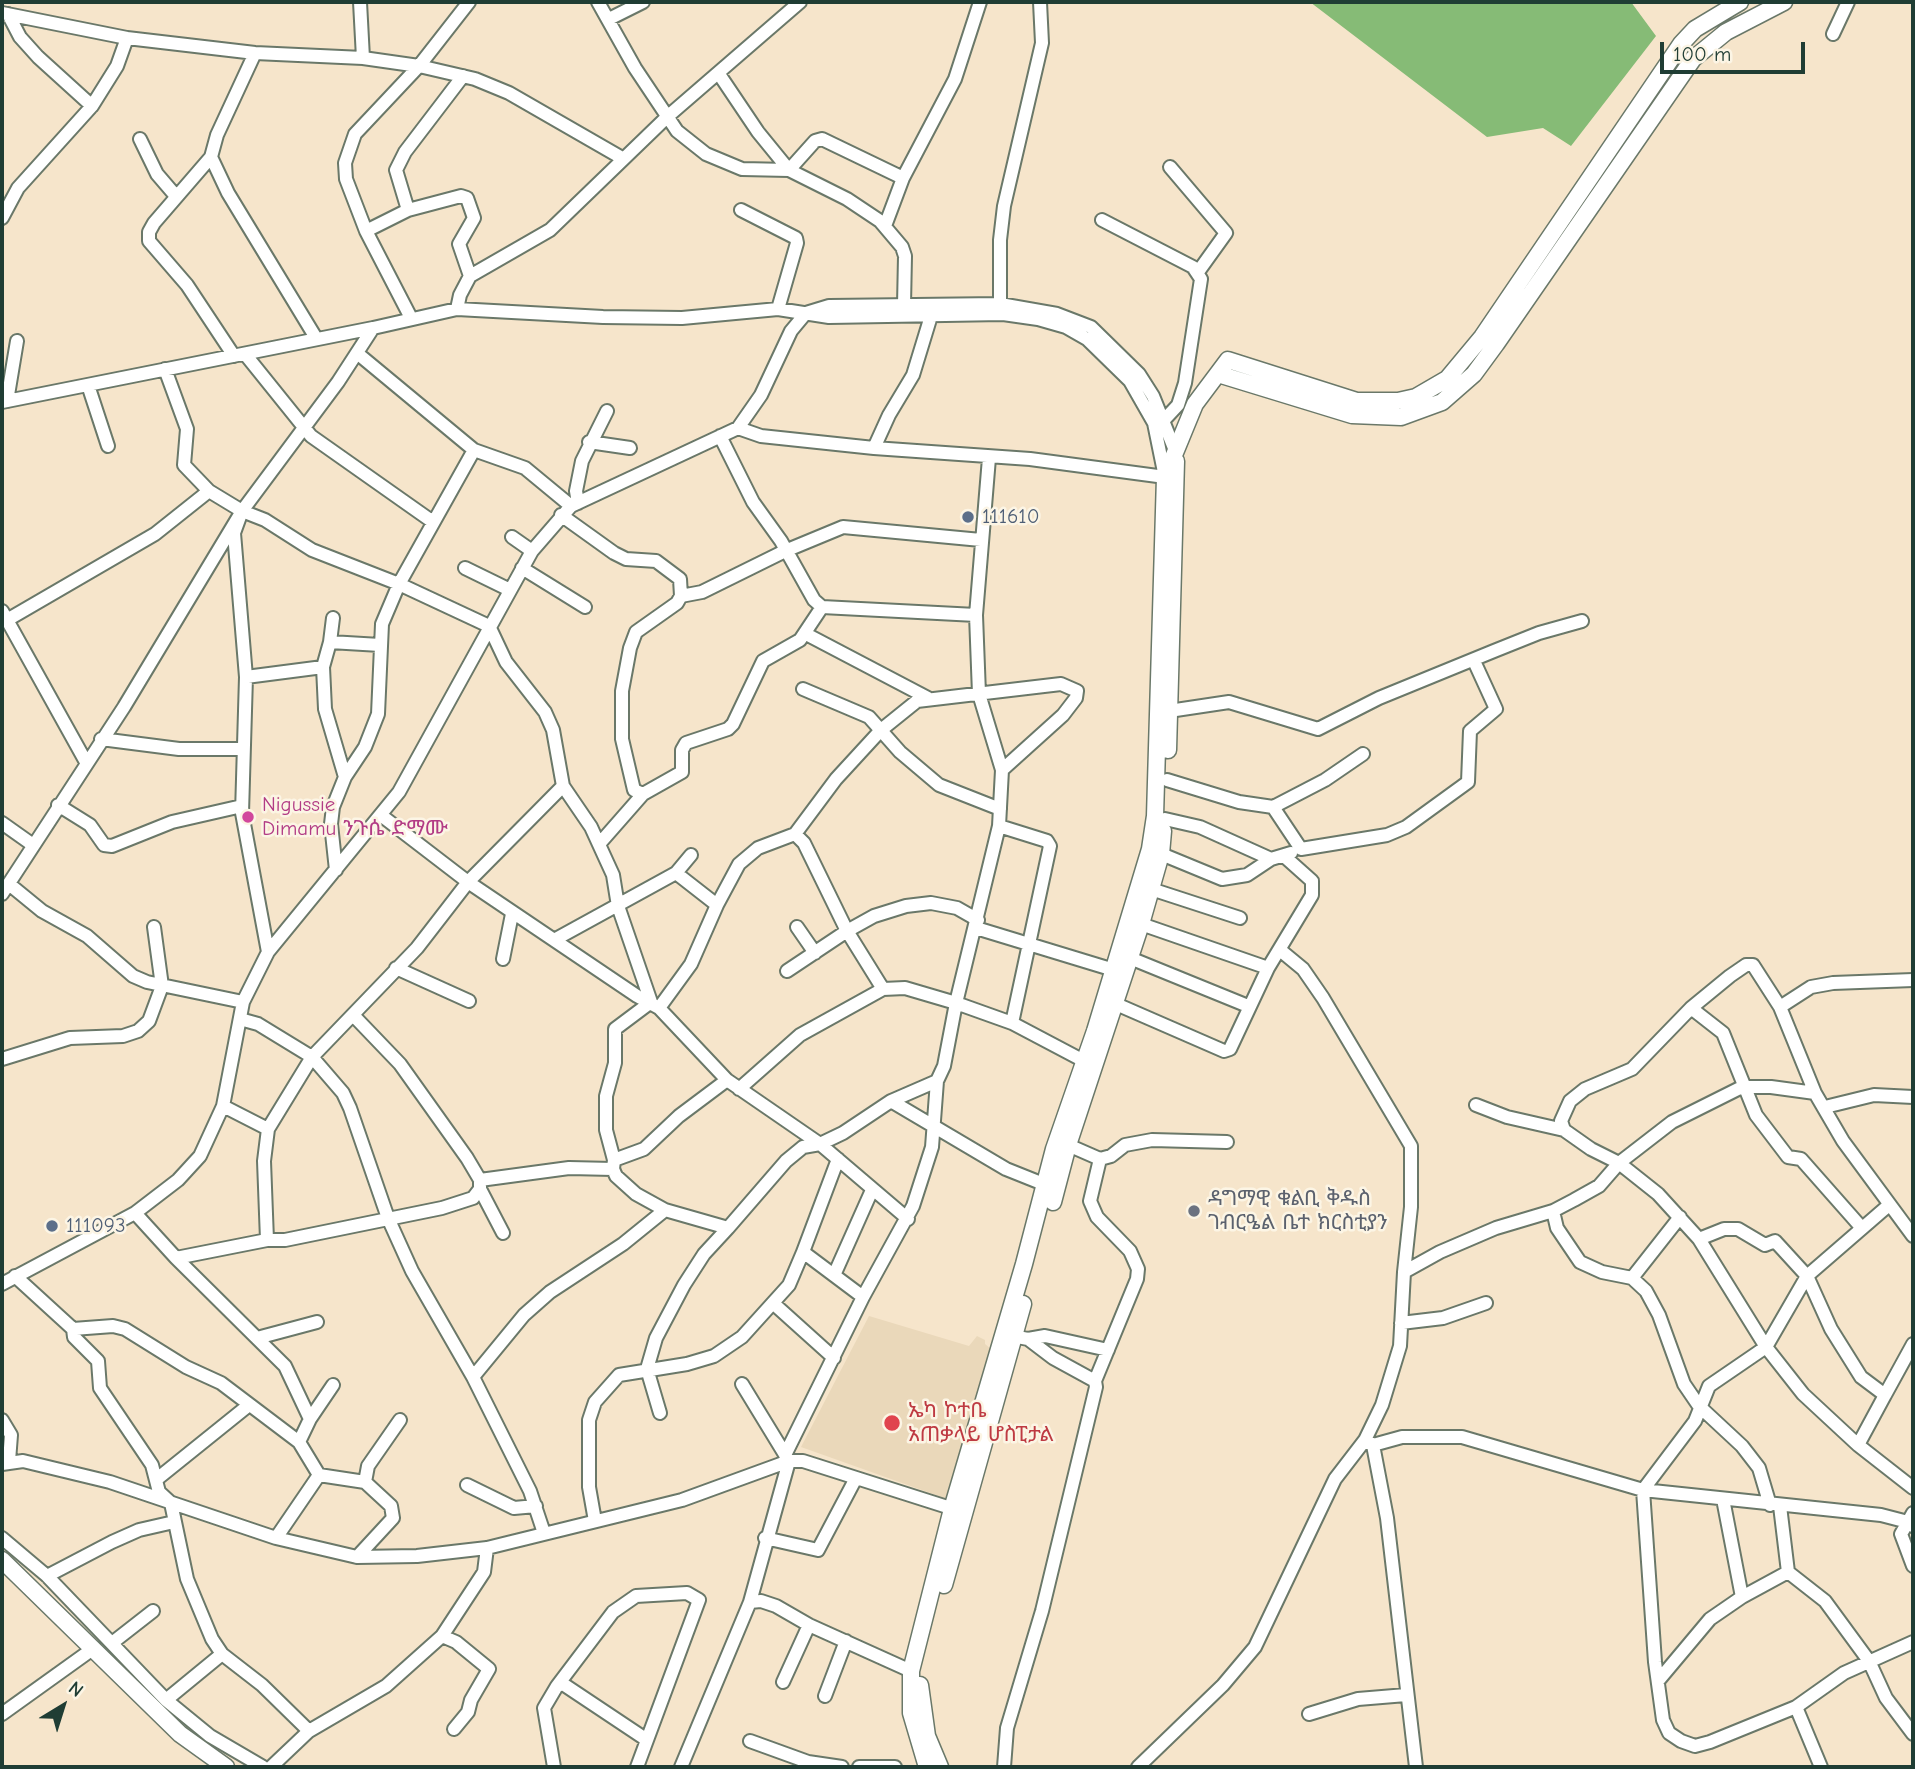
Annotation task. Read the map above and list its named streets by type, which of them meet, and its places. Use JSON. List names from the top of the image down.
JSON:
{
  "places": [
    "111610",
    "Nigussie Dimamu ንጉሴ ድማሙ",
    "ዳግማዊ ቁልቢ ቅዱስ ገብርዔል ቤተ ክርስቲያን",
    "111093",
    "ኤካ ኮተቤ አጠቃላይ ሆስፒታል"
  ],
  "scale_bar": "100 m",
  "north": "top right"
}
